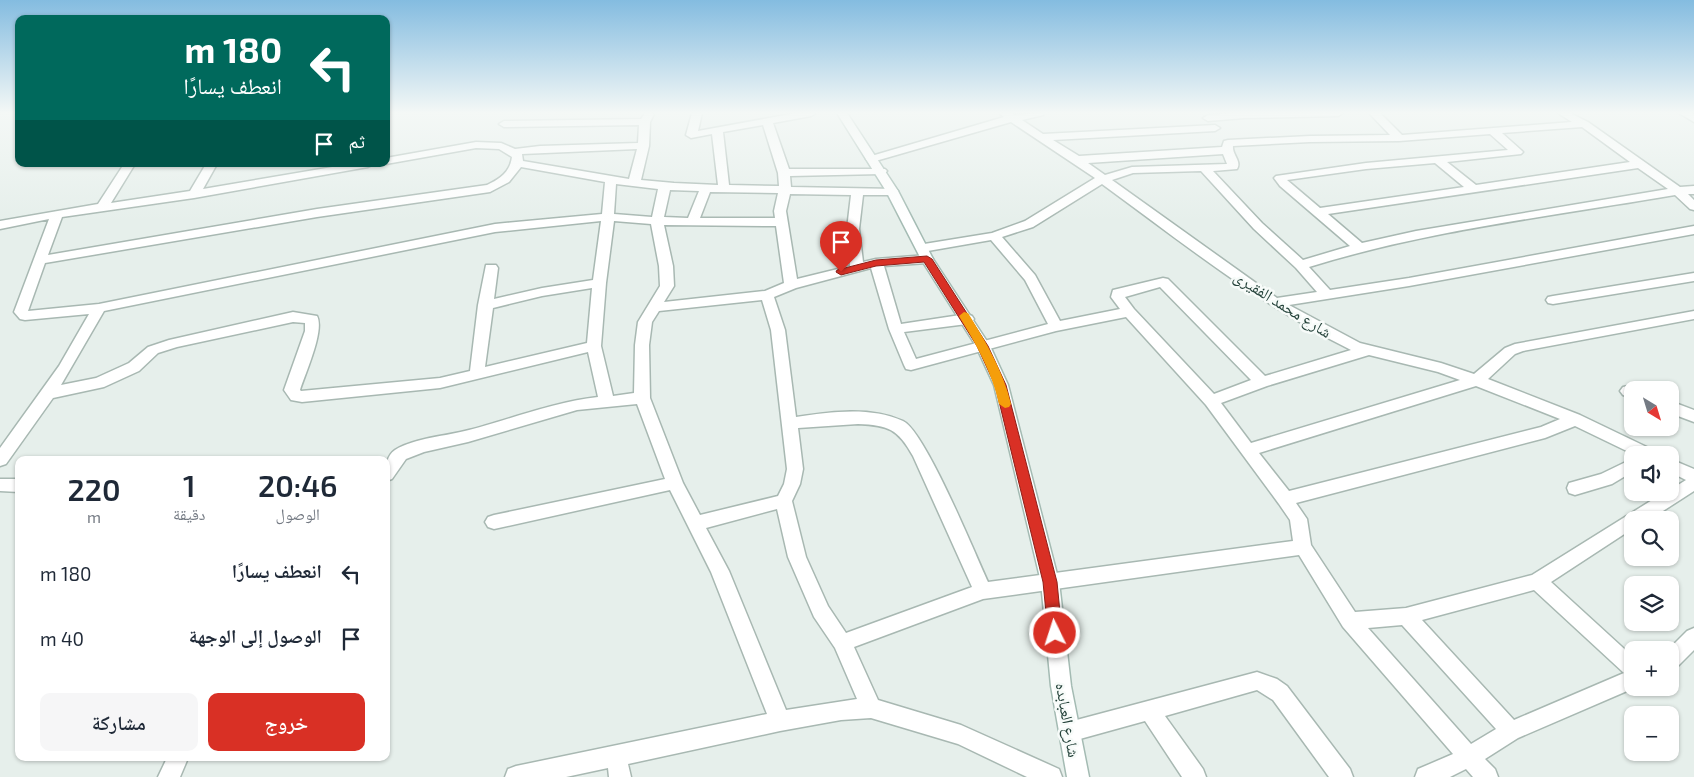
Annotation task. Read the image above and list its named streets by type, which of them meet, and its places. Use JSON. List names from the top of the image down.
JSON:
{
  "streets": {
    "street": ["شارع محمد الفقيرى", "شارع العبابده"]
  },
  "north": "bottom right",
  "page": {
    "turn": ["180 m", "انعطف يسارًا"],
    "then": "ثم",
    "map_buttons": ["+", "−"],
    "eta": [
      "20:46",
      "الوصول",
      "1",
      "دقيقة",
      "220",
      "m"
    ],
    "list": [
      {
        "name": "انعطف يسارًا",
        "value": "180 m"
      },
      {
        "name": "الوصول إلى الوجهة",
        "value": "40 m"
      }
    ],
    "buttons": ["خروج", "مشاركة"]
  }
}
